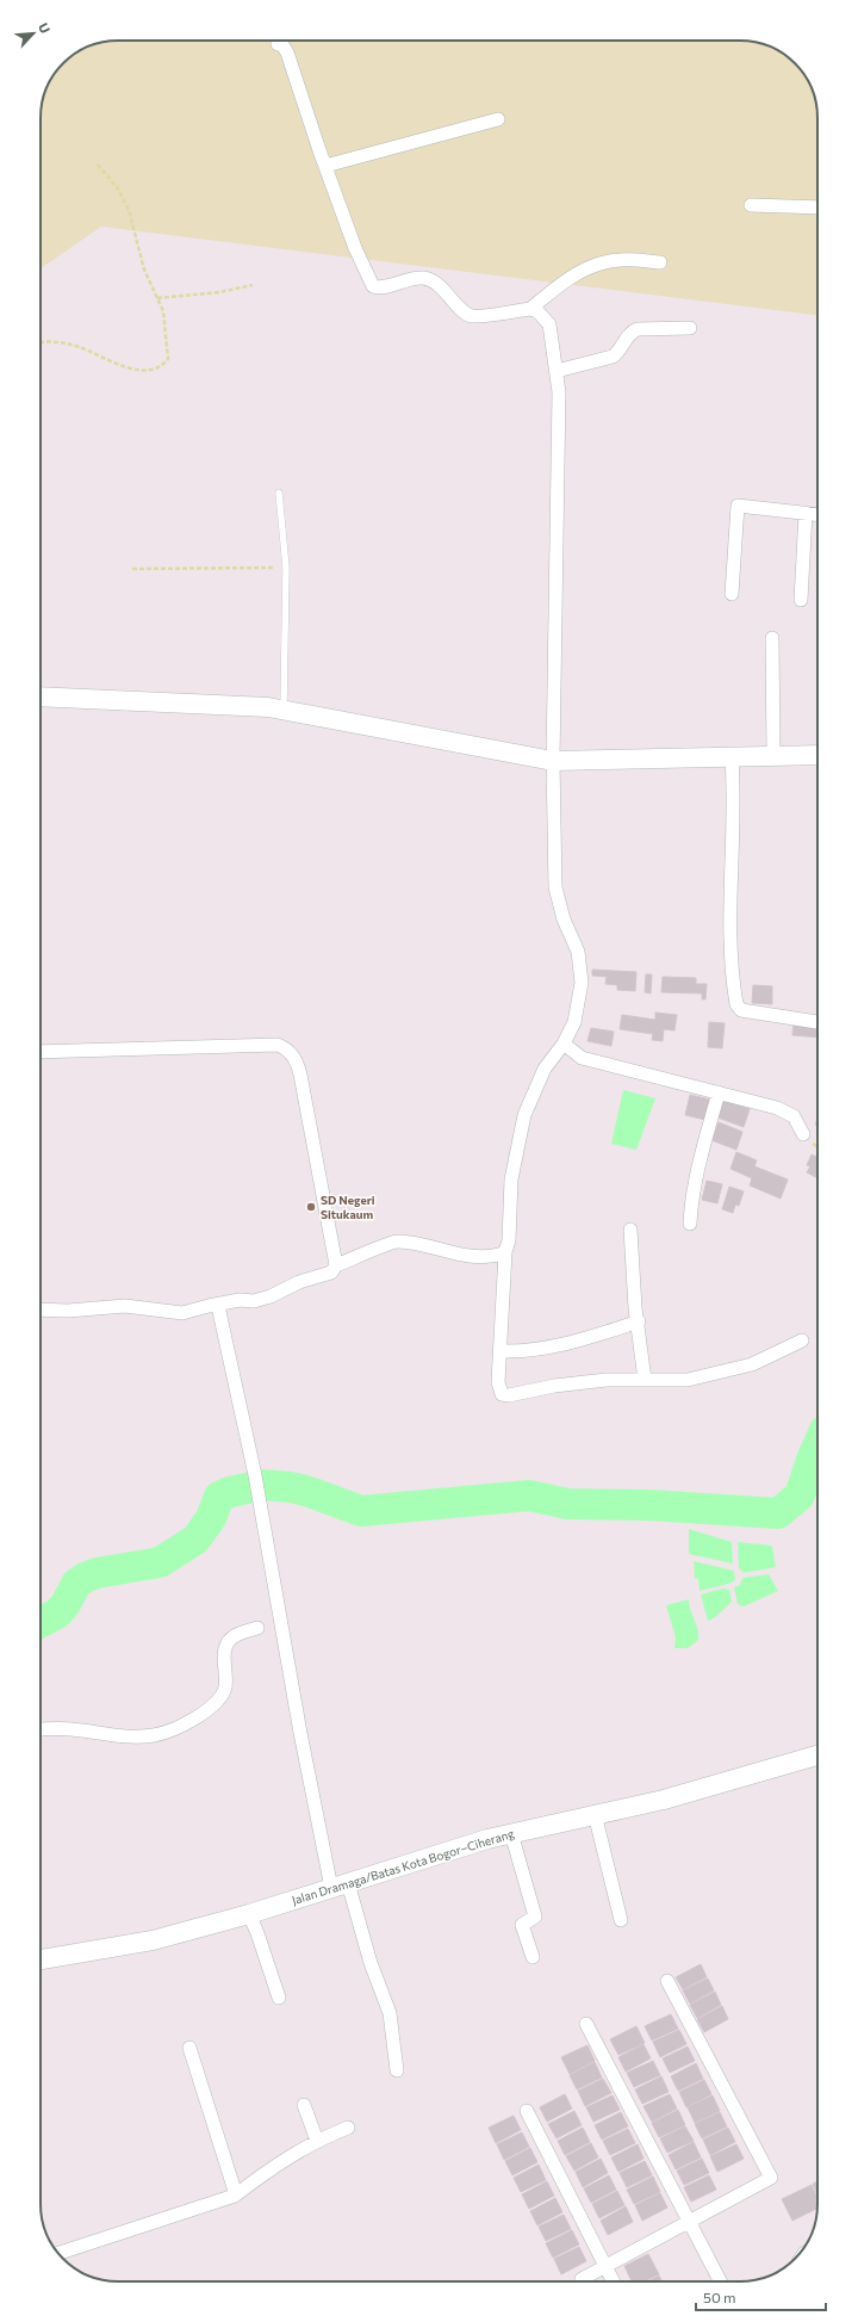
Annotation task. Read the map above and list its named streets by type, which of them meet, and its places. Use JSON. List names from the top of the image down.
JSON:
{
  "streets": {
    "street": ["Jalan Dramaga/Batas Kota Bogor–Ciherang"]
  },
  "places": ["SD Negeri Situkaum"],
  "scale_bar": "50 m",
  "north": "top right"
}
